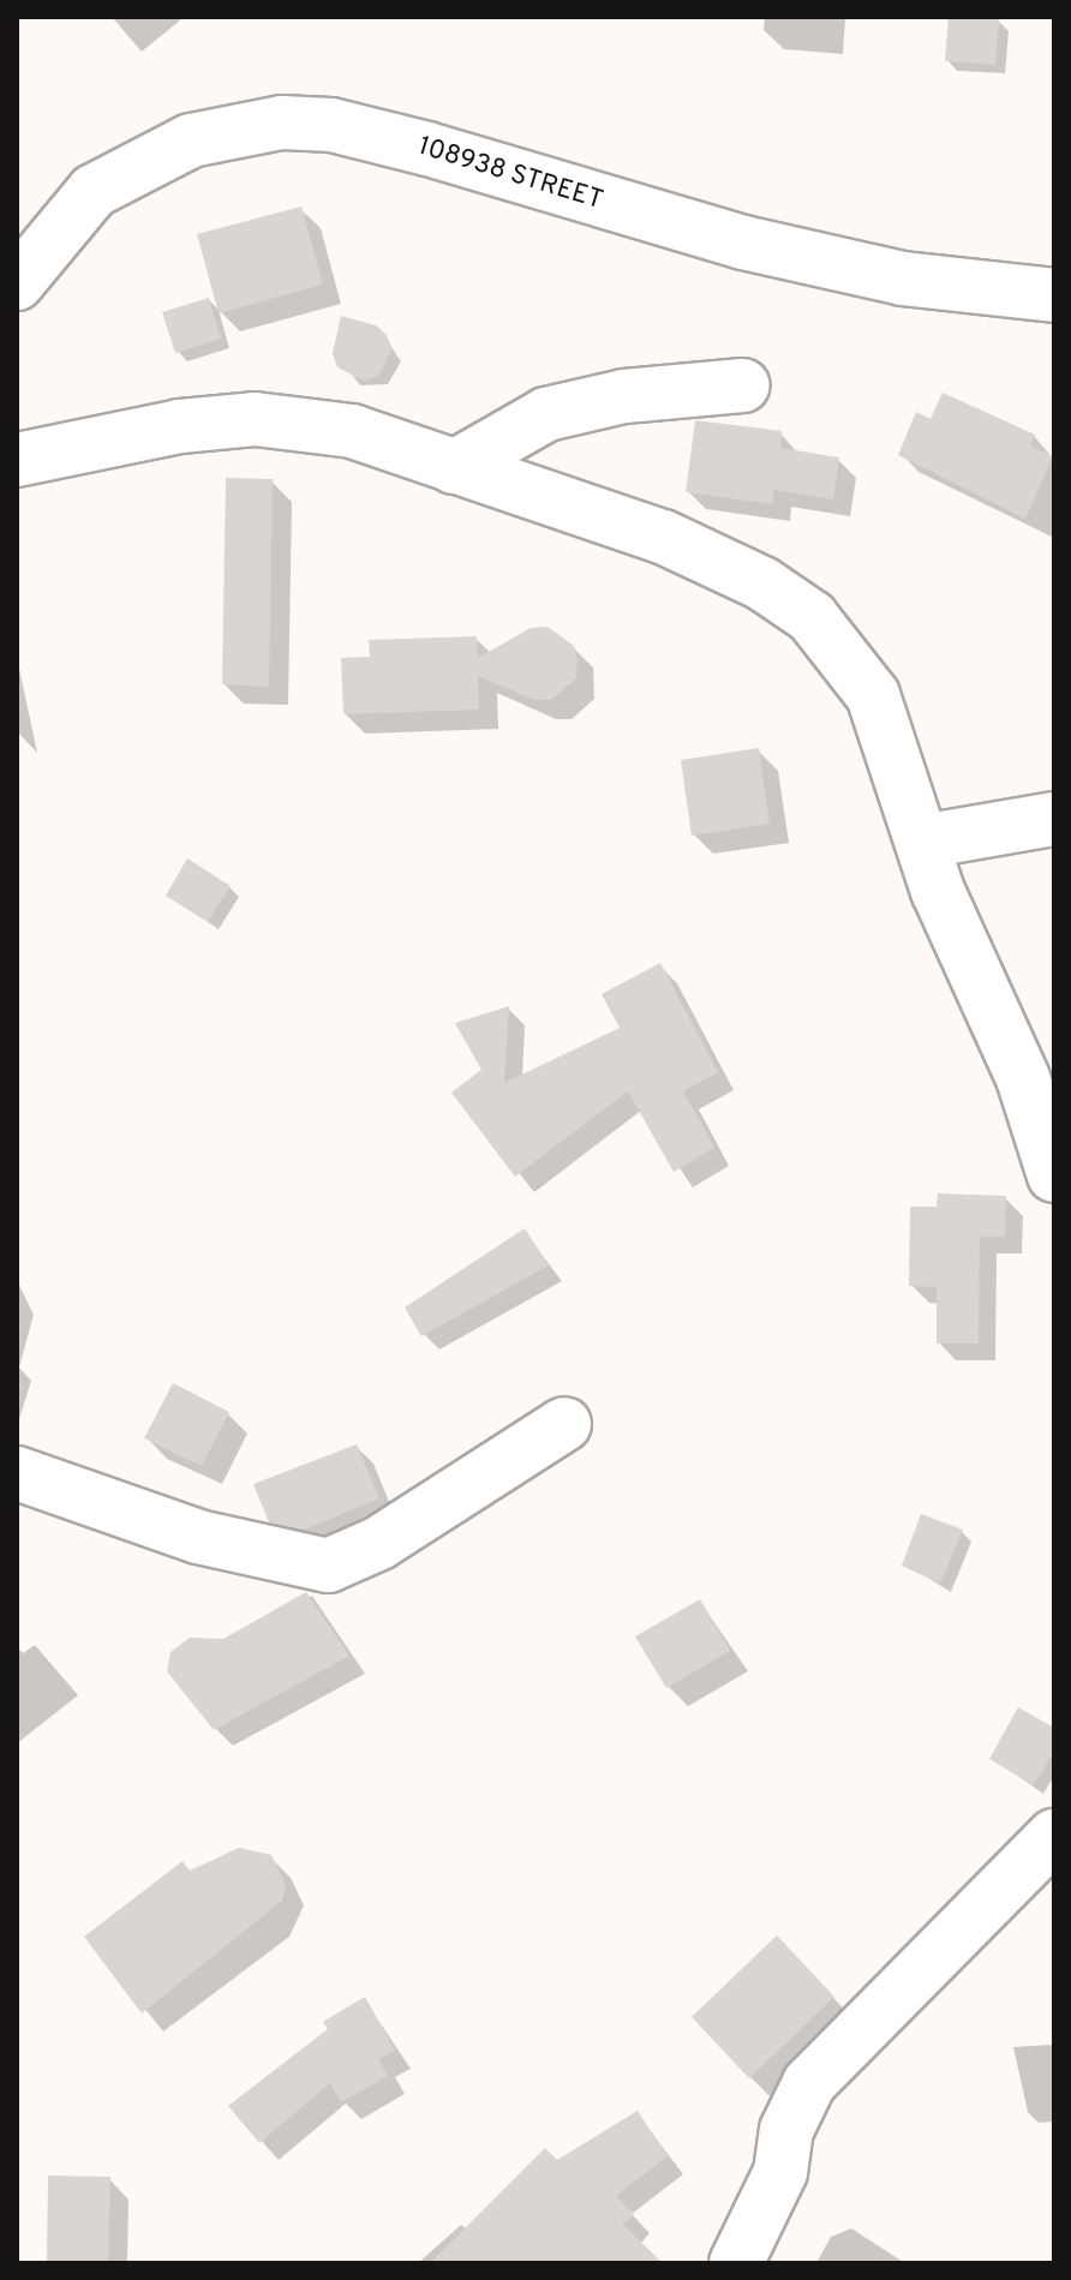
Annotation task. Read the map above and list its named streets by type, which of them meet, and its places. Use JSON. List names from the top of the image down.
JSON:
{
  "streets": {
    "street": ["108938 STREET"]
  }
}
